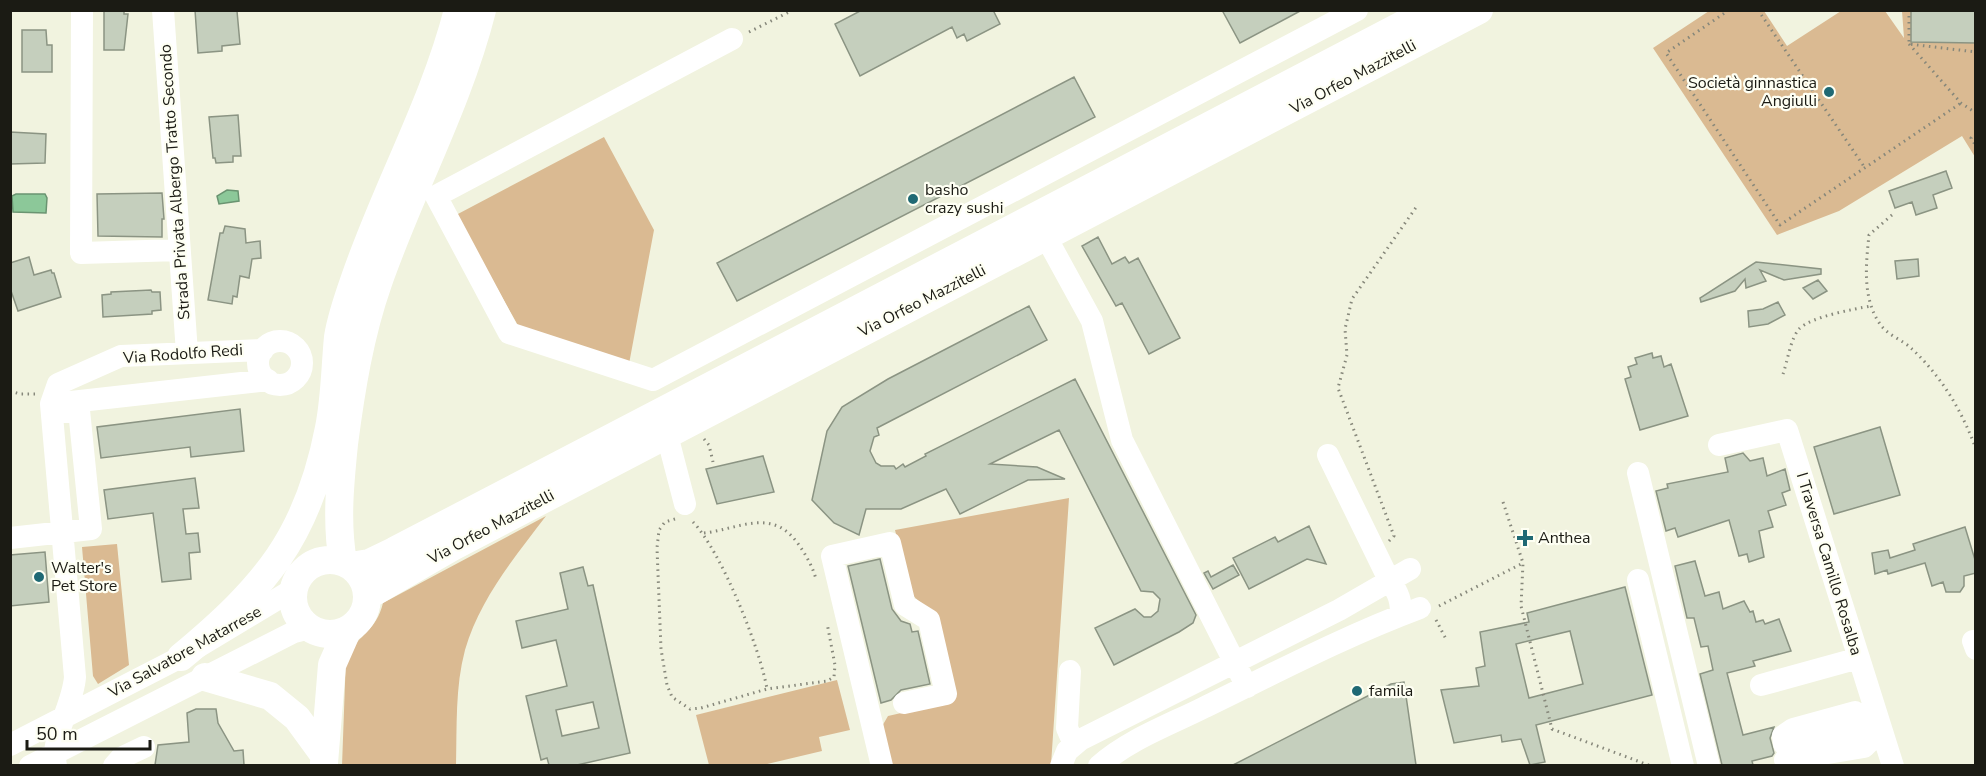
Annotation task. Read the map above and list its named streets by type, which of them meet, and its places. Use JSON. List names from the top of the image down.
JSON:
{
  "streets": {
    "main road": ["Via Orfeo Mazzitelli"],
    "street": [
      "Strada Privata Albergo Tratto Secondo",
      "Via Rodolfo Redi",
      "I Traversa Camillo Rosalba",
      "Via Salvatore Matarrese"
    ]
  },
  "crossings": [
    ["Via Orfeo Mazzitelli", "Via Salvatore Matarrese"],
    ["Strada Privata Albergo Tratto Secondo", "Via Rodolfo Redi"]
  ],
  "places": {
    "other": [
      "Società ginnastica Angiulli",
      "basho crazy sushi",
      "Walter's Pet Store",
      "famila"
    ],
    "health": ["Anthea"]
  },
  "scale_bar": "50 m"
}
